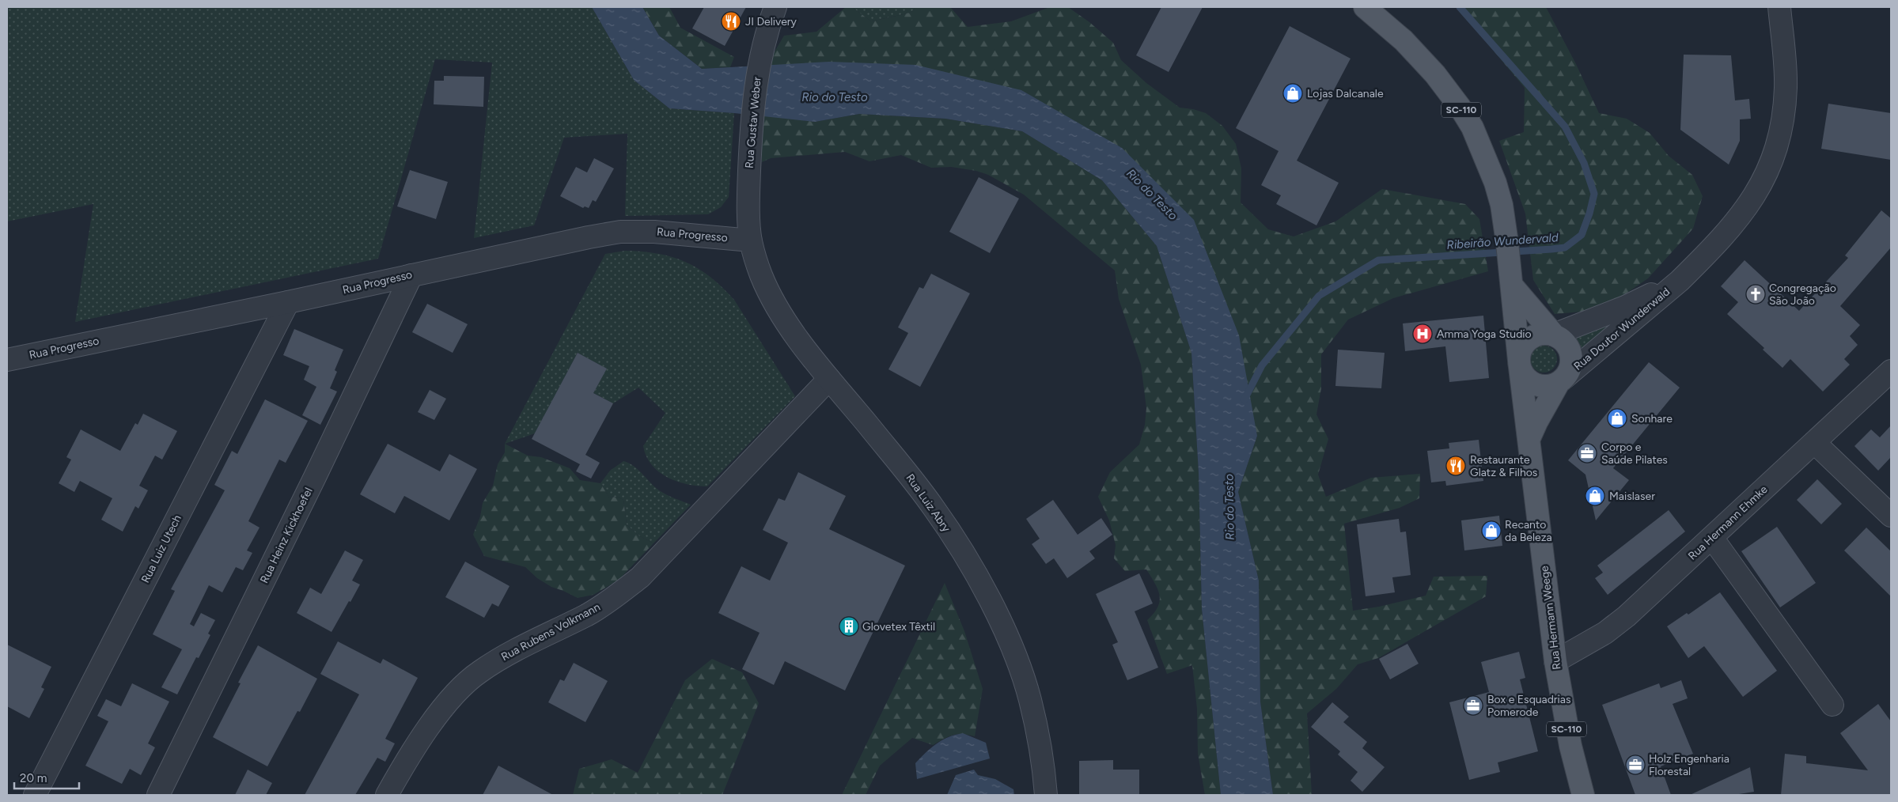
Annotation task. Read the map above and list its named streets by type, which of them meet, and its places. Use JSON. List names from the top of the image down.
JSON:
{
  "streets": {
    "main road": ["SC-110", "Rua Hermann Weege"],
    "street": [
      "Rua Gustav Weber",
      "Rua Progresso",
      "Rua Doutor Wunderwald",
      "Rua Luiz Abry",
      "Rua Hermann Ehmke",
      "Rua Heinz Kickhoefel",
      "Rua Luiz Utech",
      "Rua Rubens Volkmann"
    ]
  },
  "crossings": [
    ["SC-110", "Rua Hermann Weege"],
    ["Rua Gustav Weber", "Rua Progresso"],
    ["Rua Gustav Weber", "Rua Luiz Abry"],
    ["Rua Progresso", "Rua Luiz Abry"],
    ["Rua Progresso", "Rua Heinz Kickhoefel"],
    ["Rua Progresso", "Rua Luiz Utech"],
    ["Rua Doutor Wunderwald", "Rua Hermann Weege"],
    ["Rua Luiz Abry", "Rua Rubens Volkmann"],
    ["Rua Hermann Ehmke", "Rua Hermann Weege"]
  ],
  "water": ["Rio do Testo", "Ribeirão Wundervald"],
  "places": {
    "restaurant": ["JI Delivery", "Restaurante Glatz & Filhos"],
    "shop": [
      "Lojas Dalcanale",
      "Sonhare",
      "Maislaser",
      "Recanto da Beleza"
    ],
    "church": ["Congregação São João"],
    "hospital": ["Amma Yoga Studio"],
    "office": ["Corpo e Saúde Pilates", "Box e Esquadrias Pomerode", "Holz Engenharia Florestal"],
    "building": ["Glovetex Têxtil"]
  },
  "scale_bar": "20 m"
}
